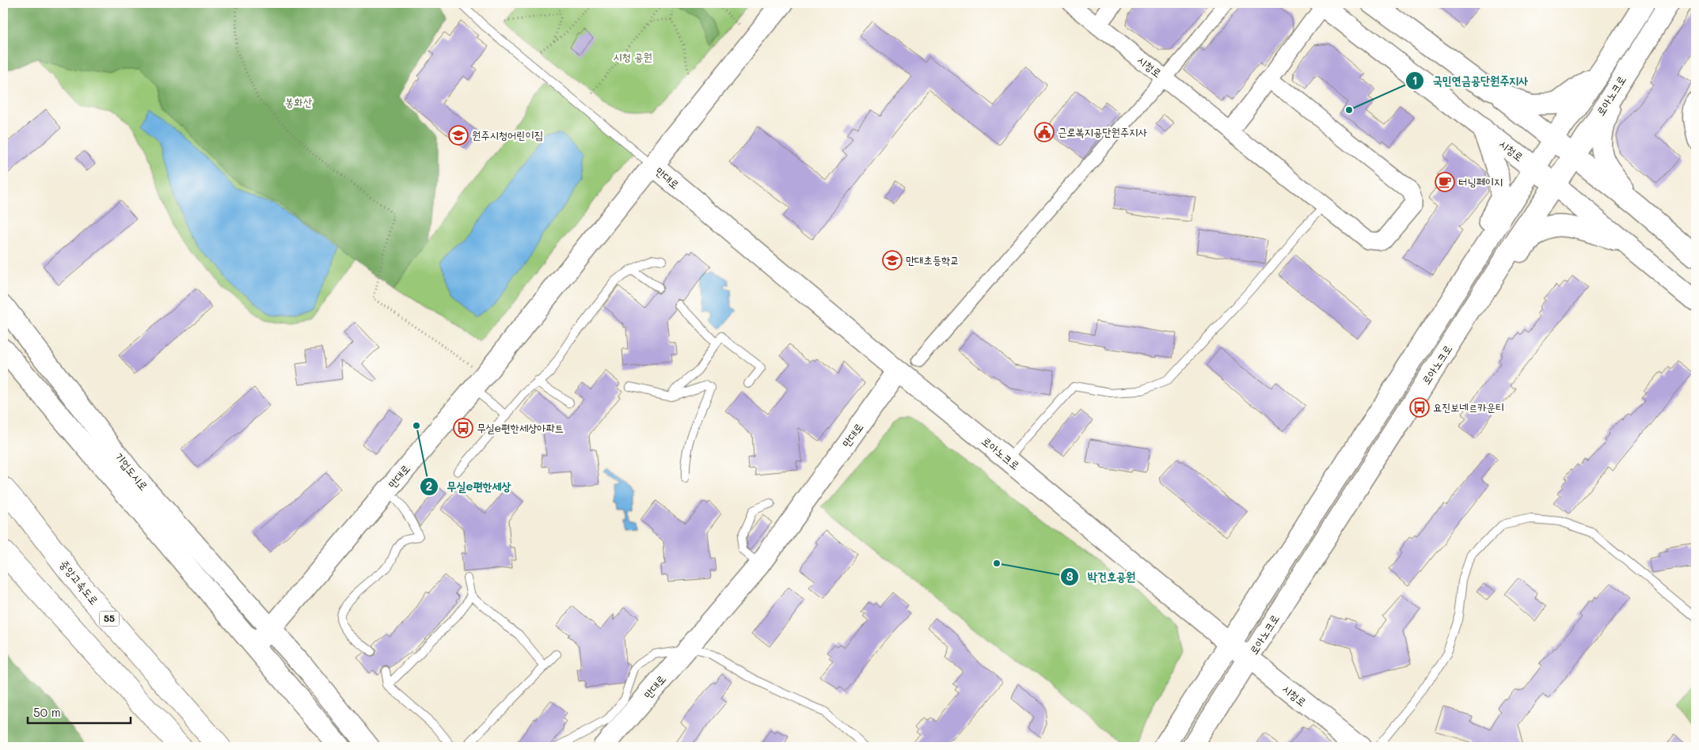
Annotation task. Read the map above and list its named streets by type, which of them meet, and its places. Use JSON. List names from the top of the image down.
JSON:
{
  "streets": {
    "highway": ["중앙고속도로", "55"],
    "street": [
      "시청로",
      "로아노크로",
      "만대로",
      "기업도시로"
    ]
  },
  "crossings": [
    ["시청로", "로아노크로"],
    ["로아노크로", "만대로"],
    ["만대로", "기업도시로"]
  ],
  "parks": ["시청 공원", "봉화산"],
  "places": {
    "other": ["국민연금공단원주지사", "무실e편한세상", "박건호공원"],
    "public building": ["근로복지공단원주지사"],
    "school or university": ["원주시청어린이집", "만대초등학교"],
    "cafe": ["터닝페이지"],
    "bus stop": ["요진보네르카운티", "무실e편한세상아파트"]
  },
  "scale_bar": "50 m"
}
